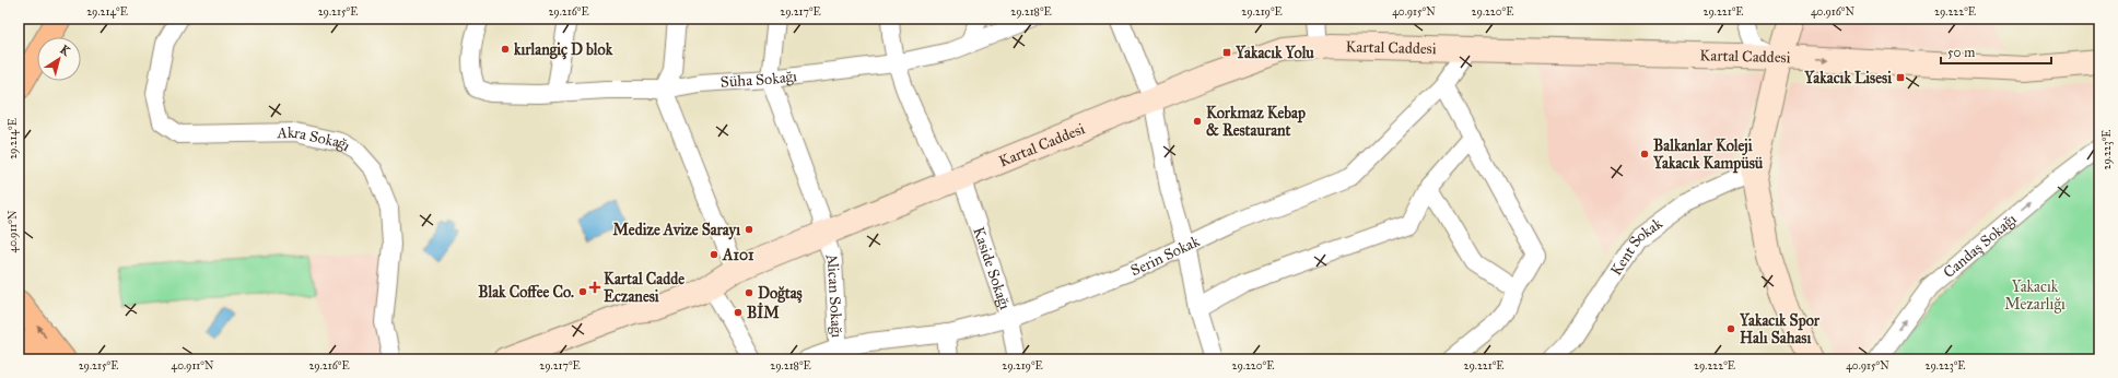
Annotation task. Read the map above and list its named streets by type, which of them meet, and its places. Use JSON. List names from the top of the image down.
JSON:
{
  "streets": {
    "main road": ["Kartal Caddesi"],
    "street": [
      "Süha Sokağı",
      "Akra Sokağı",
      "Candaş Sokağı",
      "Kent Sokak",
      "Serin Sokak",
      "Kaside Sokağı",
      "Alican Sokağı"
    ]
  },
  "crossings": [
    ["Kartal Caddesi", "Serin Sokak"],
    ["Kartal Caddesi", "Kaside Sokağı"],
    ["Kartal Caddesi", "Alican Sokağı"],
    ["Süha Sokağı", "Kaside Sokağı"],
    ["Süha Sokağı", "Alican Sokağı"],
    ["Serin Sokak", "Kaside Sokağı"],
    ["Serin Sokak", "Alican Sokağı"]
  ],
  "one_way": ["Candaş Sokağı"],
  "parks": ["Yakacık Mezarlığı"],
  "places": {
    "other": [
      "kırlangiç D blok",
      "Korkmaz Kebap & Restaurant",
      "Balkanlar Koleji Yakacık Kampüsü",
      "Medize Avize Sarayı",
      "A101",
      "Blak Coffee Co.",
      "Doğtaş",
      "BİM",
      "Yakacık Spor Halı Sahası"
    ],
    "transit": ["Yakacık Yolu", "Yakacık Lisesi"],
    "health": ["Kartal Cadde Eczanesi"]
  },
  "scale_bar": "50 m",
  "north": "top right",
  "coordinates": [
    "29.214°E",
    "29.215°E",
    "29.216°E",
    "29.217°E",
    "29.218°E",
    "29.219°E",
    "40.915°N",
    "29.220°E",
    "29.221°E",
    "40.916°N",
    "29.222°E",
    "29.223°E",
    "40.911°N"
  ]
}
